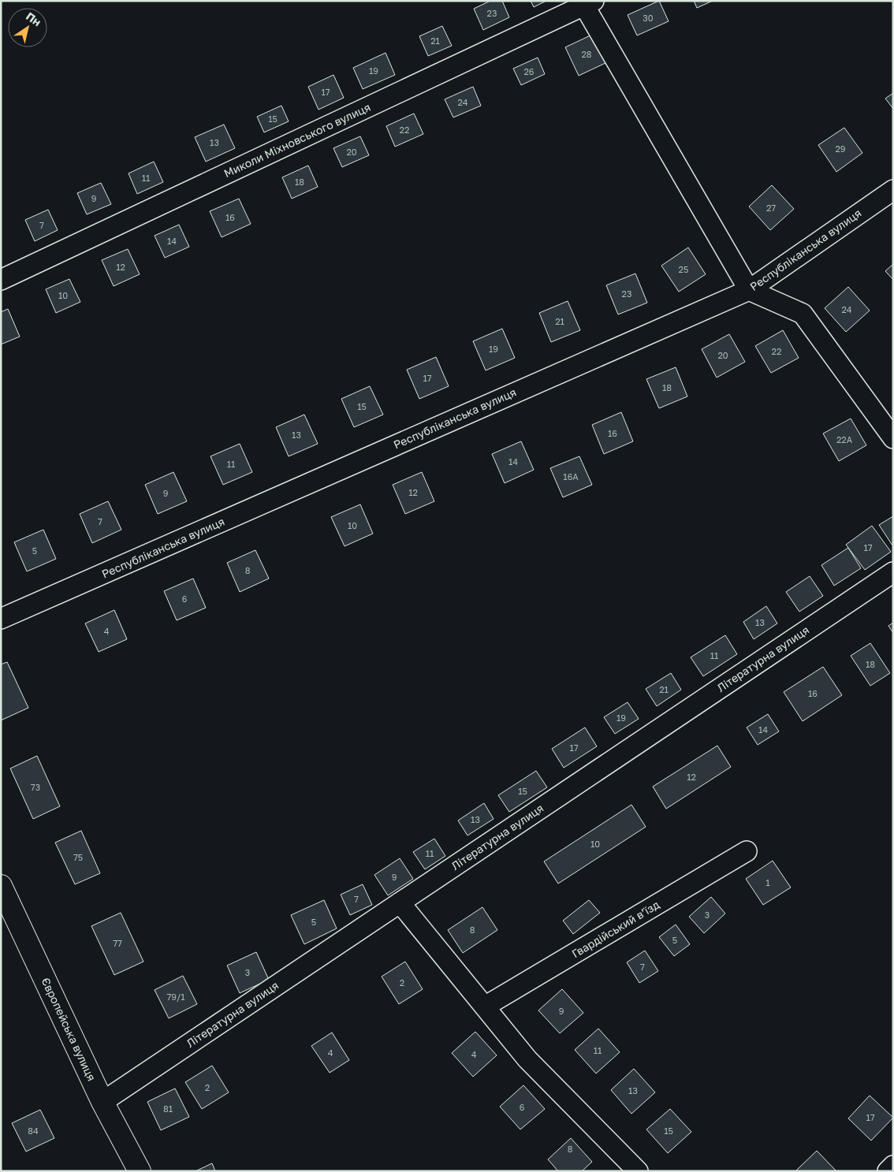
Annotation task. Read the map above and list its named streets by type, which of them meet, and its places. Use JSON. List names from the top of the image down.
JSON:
{
  "streets": {
    "street": [
      "Миколи Міхновського вулиця",
      "Республіканська вулиця",
      "Літературна вулиця",
      "Гвардійський в’їзд",
      "Європейська вулиця"
    ]
  },
  "crossings": [
    ["Літературна вулиця", "Європейська вулиця"]
  ],
  "house_numbers": [
    "23",
    "30",
    "21",
    "28",
    "19",
    "26",
    "17",
    "24",
    "15",
    "22",
    "13",
    "29",
    "20",
    "11",
    "18",
    "9",
    "27",
    "16",
    "7",
    "14",
    "12",
    "25",
    "23",
    "10",
    "24",
    "21",
    "19",
    "22",
    "20",
    "17",
    "18",
    "15",
    "16",
    "13",
    "22А",
    "14",
    "11",
    "16А",
    "12",
    "9",
    "7",
    "10",
    "17",
    "5",
    "8",
    "6",
    "13",
    "4",
    "11",
    "18",
    "21",
    "16",
    "19",
    "14",
    "17",
    "12",
    "73",
    "15",
    "13",
    "10",
    "11",
    "75",
    "9",
    "1",
    "7",
    "3",
    "5",
    "8",
    "5",
    "77",
    "7",
    "3",
    "2",
    "79/1",
    "9",
    "11",
    "4",
    "4",
    "2",
    "13",
    "6",
    "81",
    "17",
    "84",
    "15",
    "8"
  ],
  "north": "top right"
}
